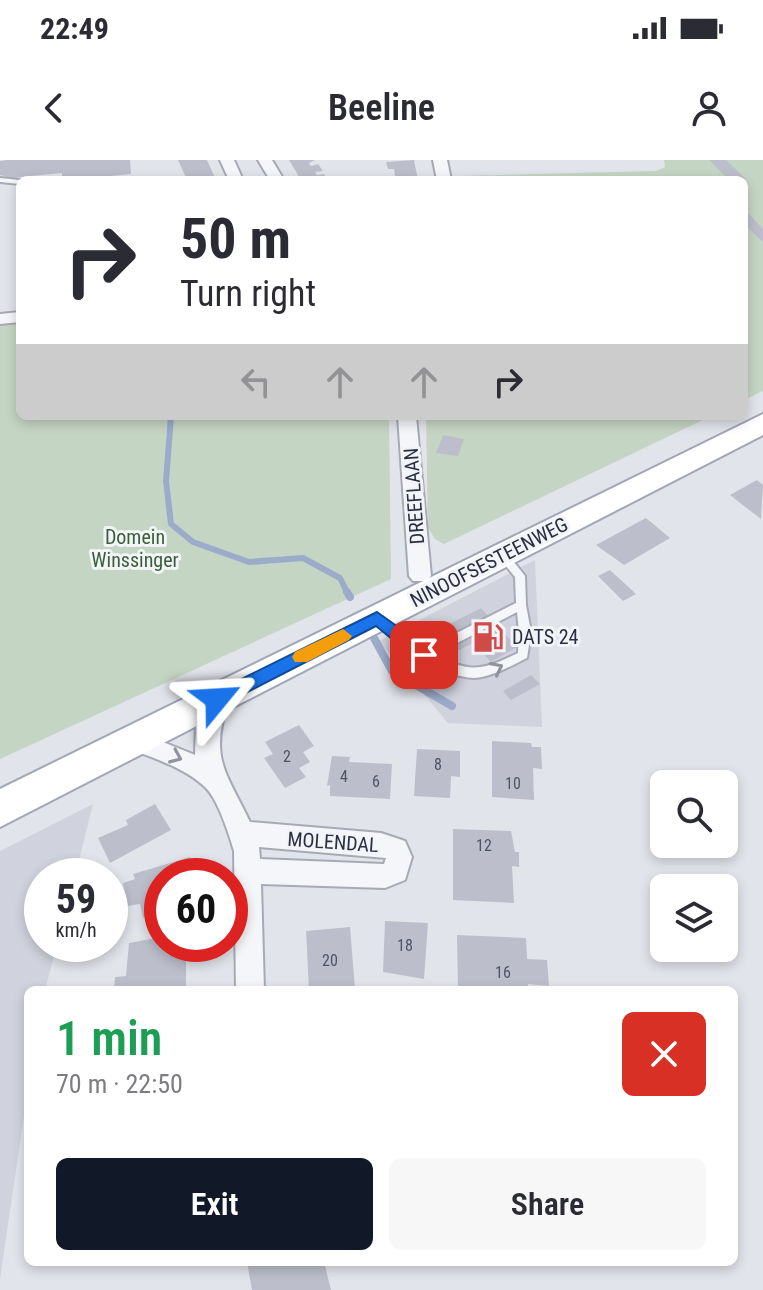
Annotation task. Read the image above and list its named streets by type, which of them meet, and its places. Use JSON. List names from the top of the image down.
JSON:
{
  "streets": {
    "main road": ["NINOOFSESTEENWEG"],
    "street": ["DREEFLAAN", "MOLENDAL"]
  },
  "crossings": [
    ["DREEFLAAN", "NINOOFSESTEENWEG"]
  ],
  "parks": ["Domein Winssinger"],
  "places": {
    "fuel station": ["DATS 24"]
  },
  "house_numbers": [
    "2",
    "8",
    "4",
    "6",
    "10",
    "12",
    "18",
    "20",
    "16"
  ],
  "page": {
    "status": "22:49",
    "header": "Beeline",
    "turn": ["50 m", "Turn right"],
    "speed": "59 km/h",
    "limit": "60",
    "heading": ["1 min", "70 m · 22:50"],
    "buttons": ["Exit", "Share"]
  }
}
